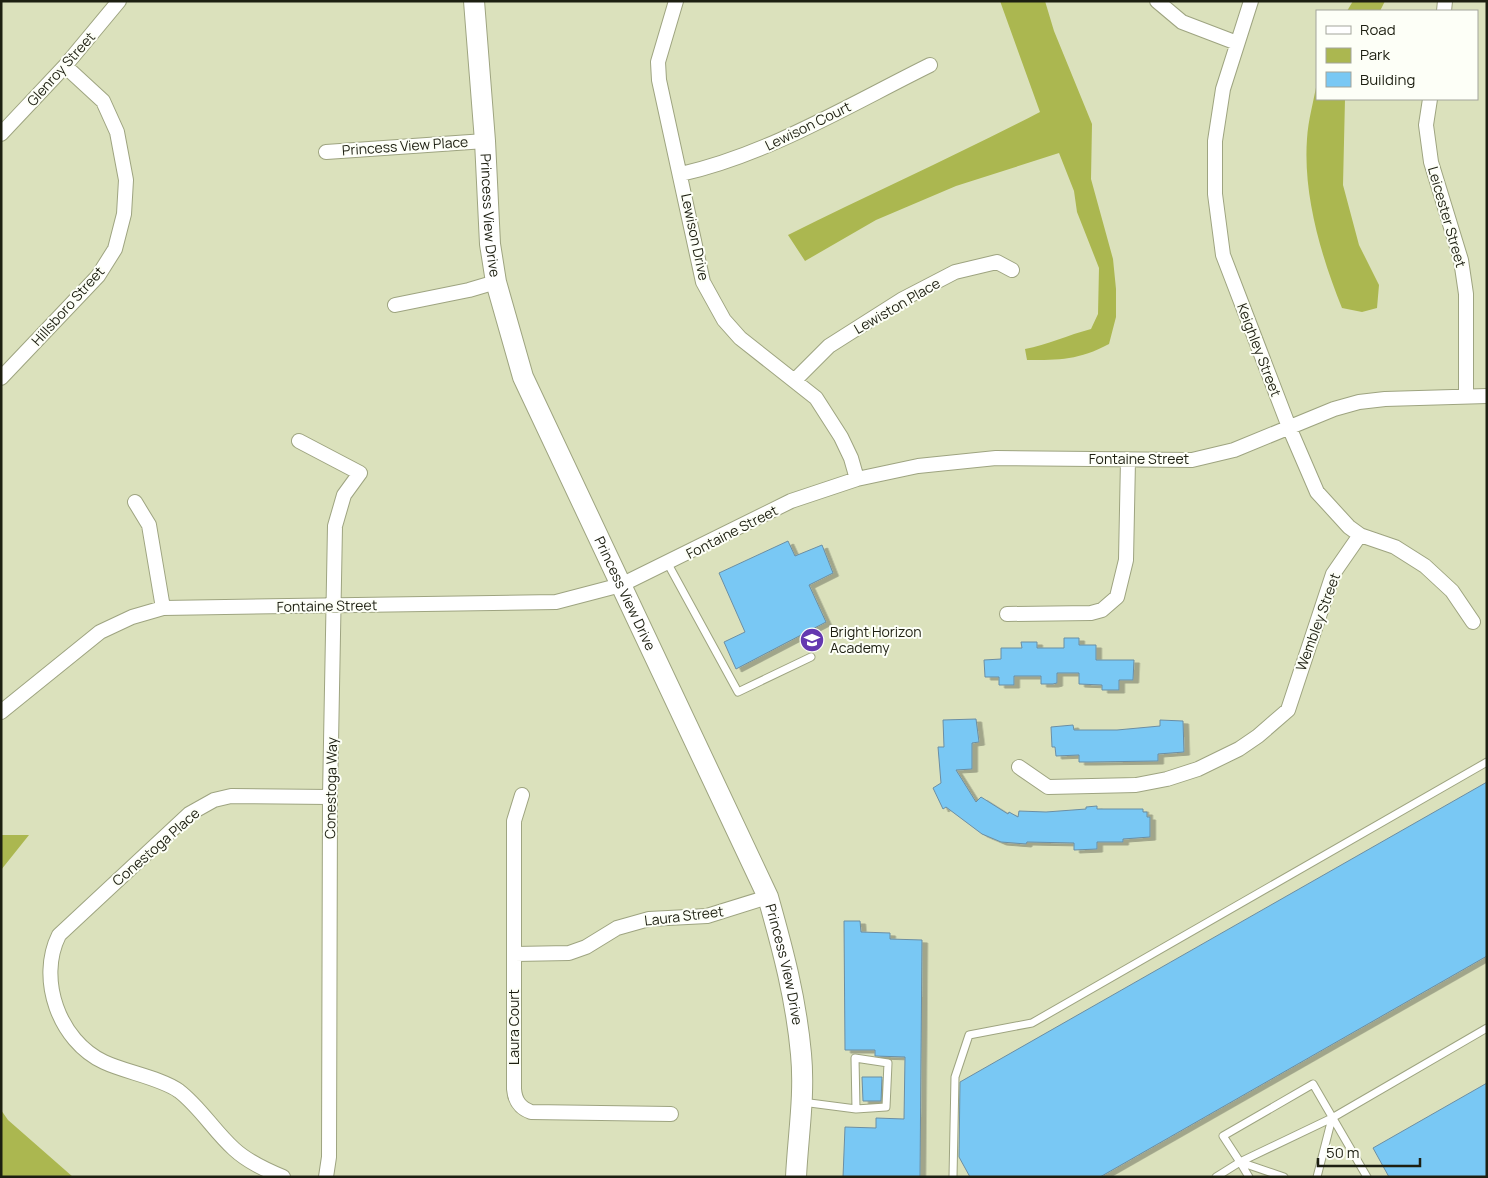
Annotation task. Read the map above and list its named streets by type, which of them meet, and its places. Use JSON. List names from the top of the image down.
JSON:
{
  "streets": {
    "main road": ["Princess View Drive"],
    "street": [
      "Glenroy Street",
      "Lewison Court",
      "Princess View Place",
      "Leicester Street",
      "Lewison Drive",
      "Hillsboro Street",
      "Lewiston Place",
      "Keighley Street",
      "Fontaine Street",
      "Wembley Street",
      "Conestoga Way",
      "Conestoga Place",
      "Laura Street",
      "Laura Court"
    ]
  },
  "crossings": [
    ["Glenroy Street", "Hillsboro Street"],
    ["Lewison Court", "Lewison Drive"],
    ["Princess View Place", "Princess View Drive"],
    ["Princess View Drive", "Fontaine Street"],
    ["Princess View Drive", "Laura Street"],
    ["Leicester Street", "Fontaine Street"],
    ["Lewison Drive", "Lewiston Place"],
    ["Lewison Drive", "Fontaine Street"],
    ["Keighley Street", "Fontaine Street"],
    ["Keighley Street", "Wembley Street"],
    ["Fontaine Street", "Conestoga Way"],
    ["Conestoga Way", "Conestoga Place"],
    ["Laura Street", "Laura Court"]
  ],
  "places": {
    "school or university": ["Bright Horizon Academy"]
  },
  "legend": ["Road", "Park", "Building"],
  "scale_bar": "50 m"
}
